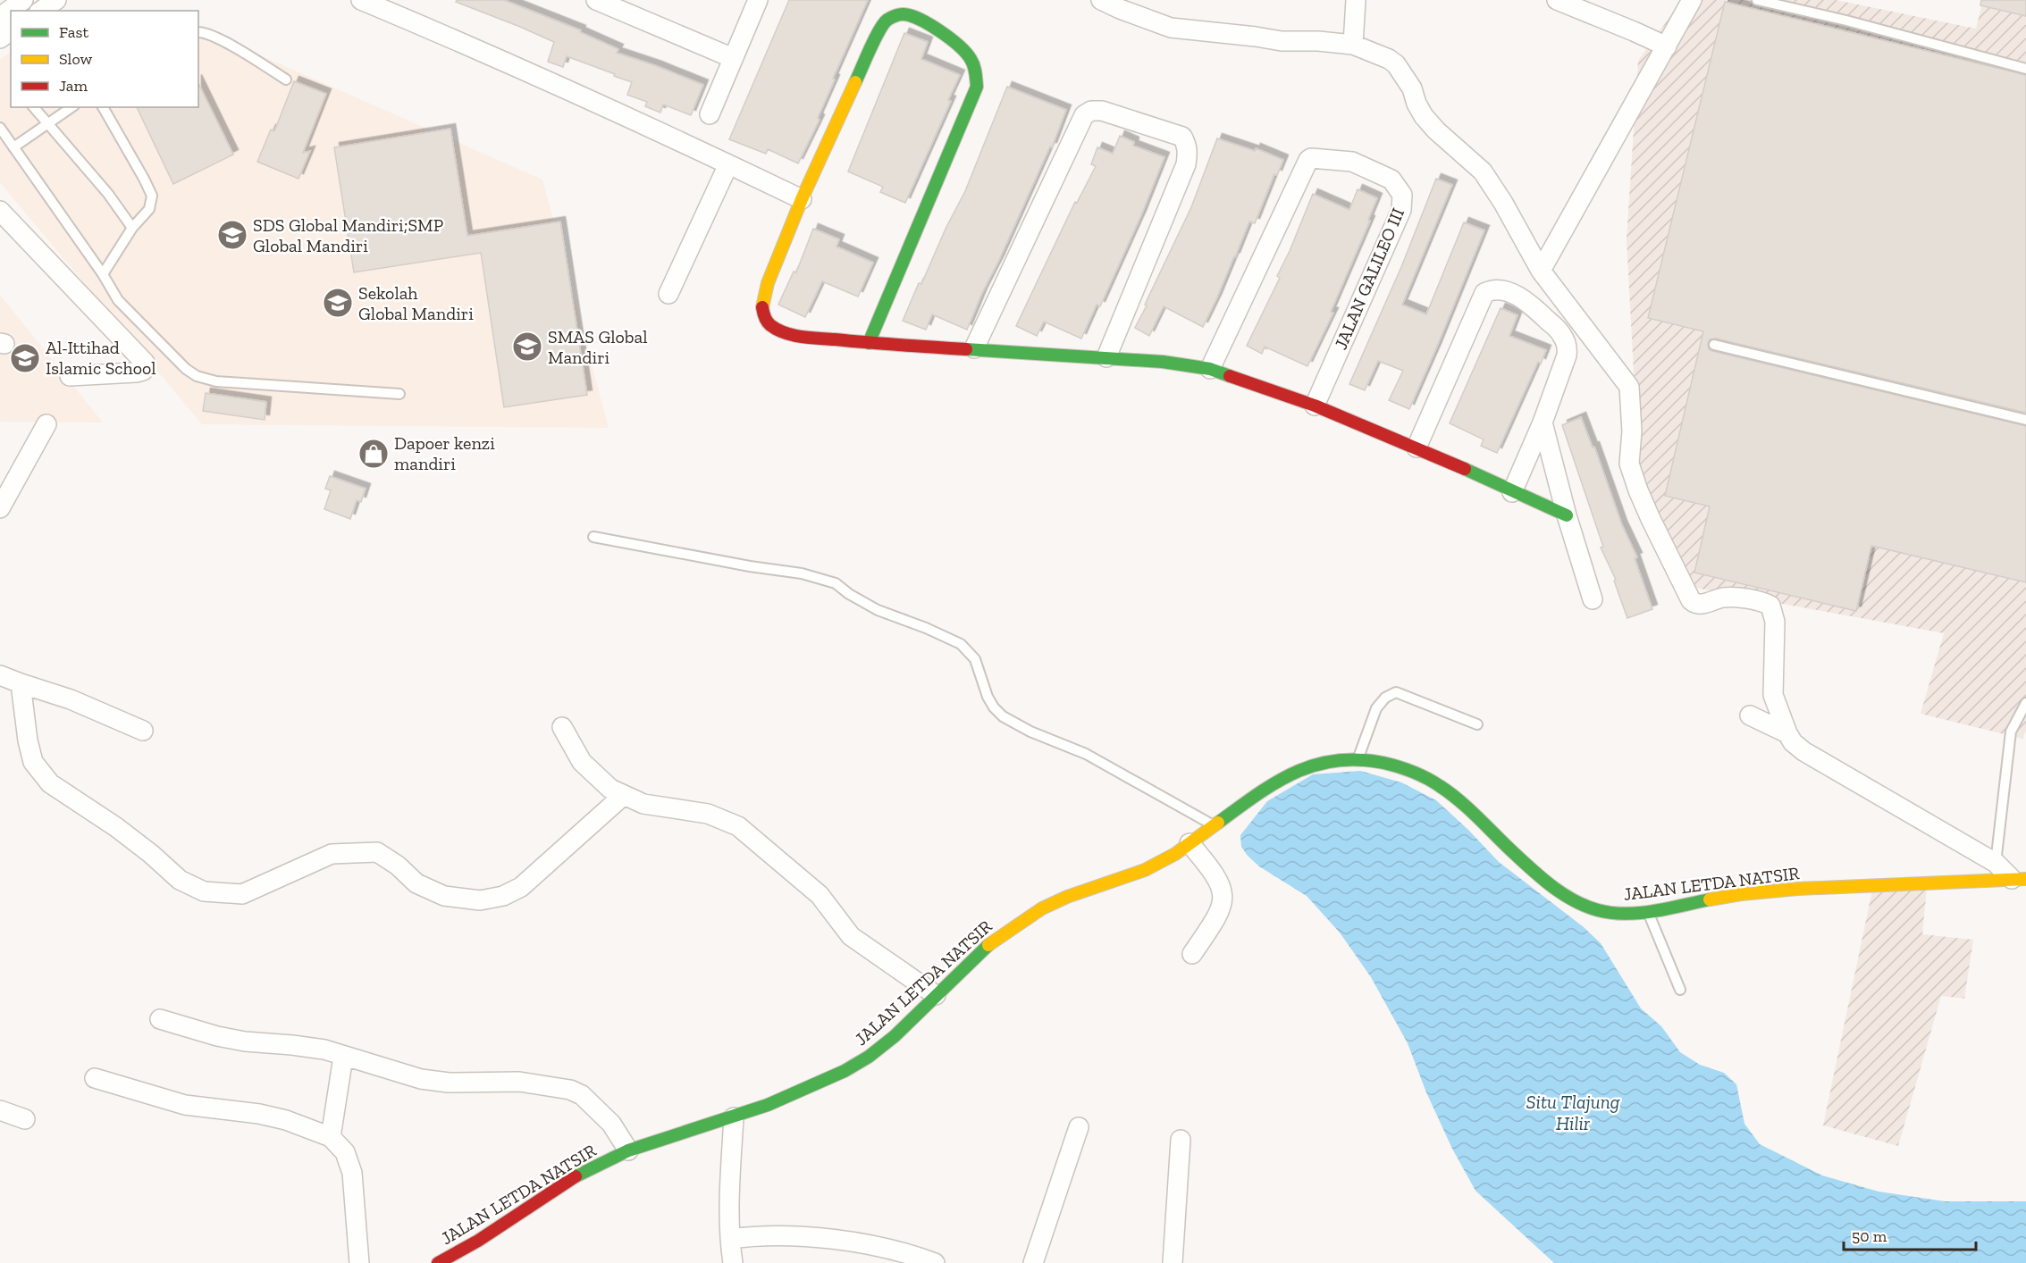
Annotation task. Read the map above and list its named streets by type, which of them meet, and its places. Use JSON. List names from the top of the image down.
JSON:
{
  "streets": {
    "street": ["JALAN GALILEO III", "JALAN LETDA NATSIR"]
  },
  "water": ["Situ Tlajung Hilir"],
  "places": {
    "school or university": [
      "SDS Global Mandiri;SMP Global Mandiri",
      "Sekolah Global Mandiri",
      "SMAS Global Mandiri",
      "Al-Ittihad Islamic School"
    ],
    "shop": ["Dapoer kenzi mandiri"]
  },
  "legend": ["Fast", "Slow", "Jam"],
  "scale_bar": "50 m"
}
